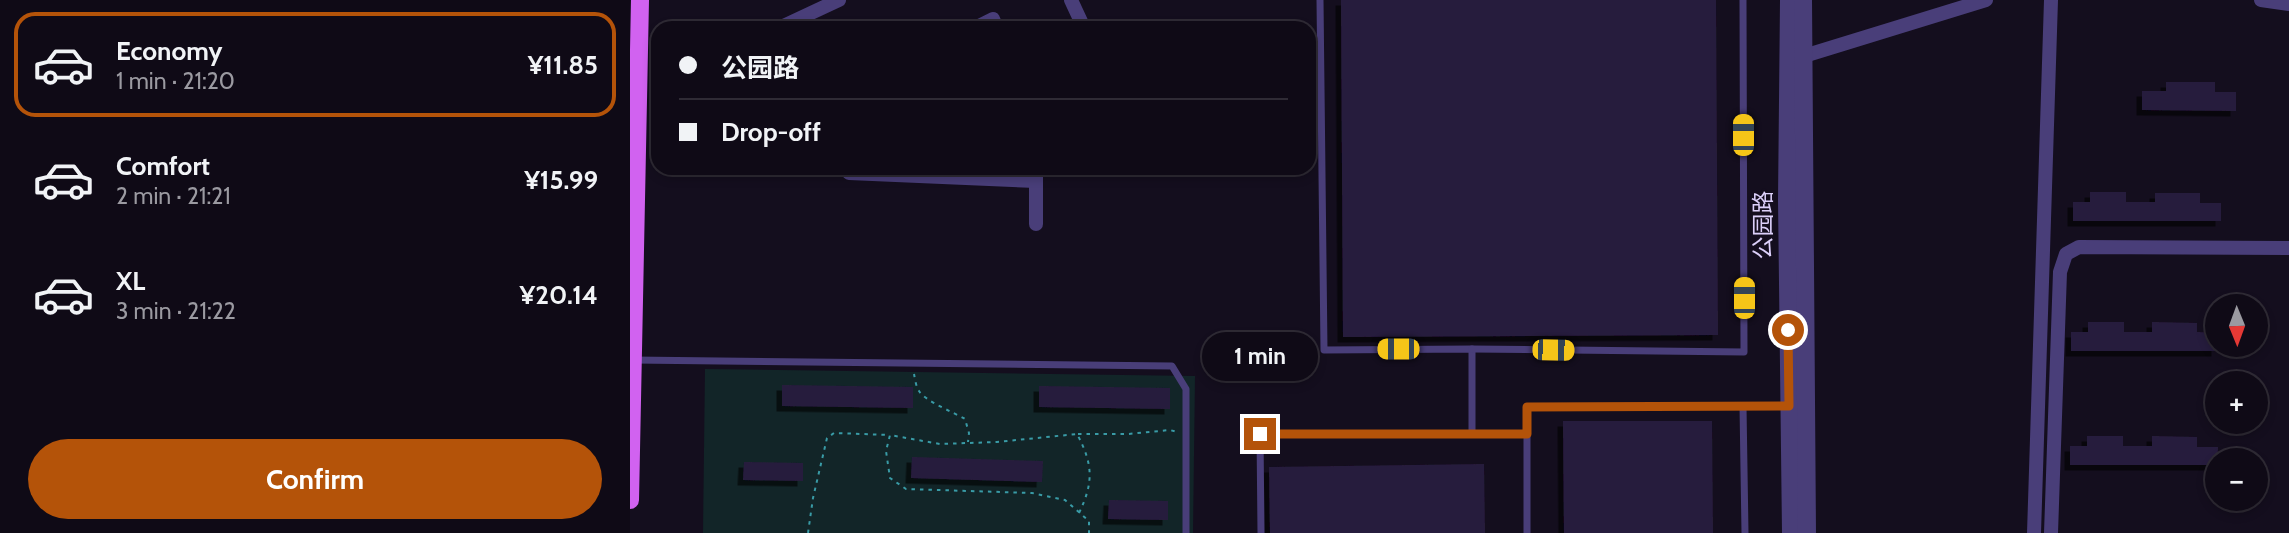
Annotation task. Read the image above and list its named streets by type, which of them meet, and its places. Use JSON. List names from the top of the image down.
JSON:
{
  "streets": {
    "street": ["公园路"]
  },
  "north": "bottom",
  "page": {
    "list": [
      {
        "name": "Economy",
        "note": "1 min · 21:20",
        "value": "¥11.85"
      },
      {
        "name": "Comfort",
        "note": "2 min · 21:21",
        "value": "¥15.99"
      },
      {
        "name": "XL",
        "note": "3 min · 21:22",
        "value": "¥20.14"
      }
    ],
    "banner": ["公园路", "Drop-off"],
    "map_buttons": ["+", "−"],
    "bubble": "1 min",
    "buttons": "Confirm"
  }
}
